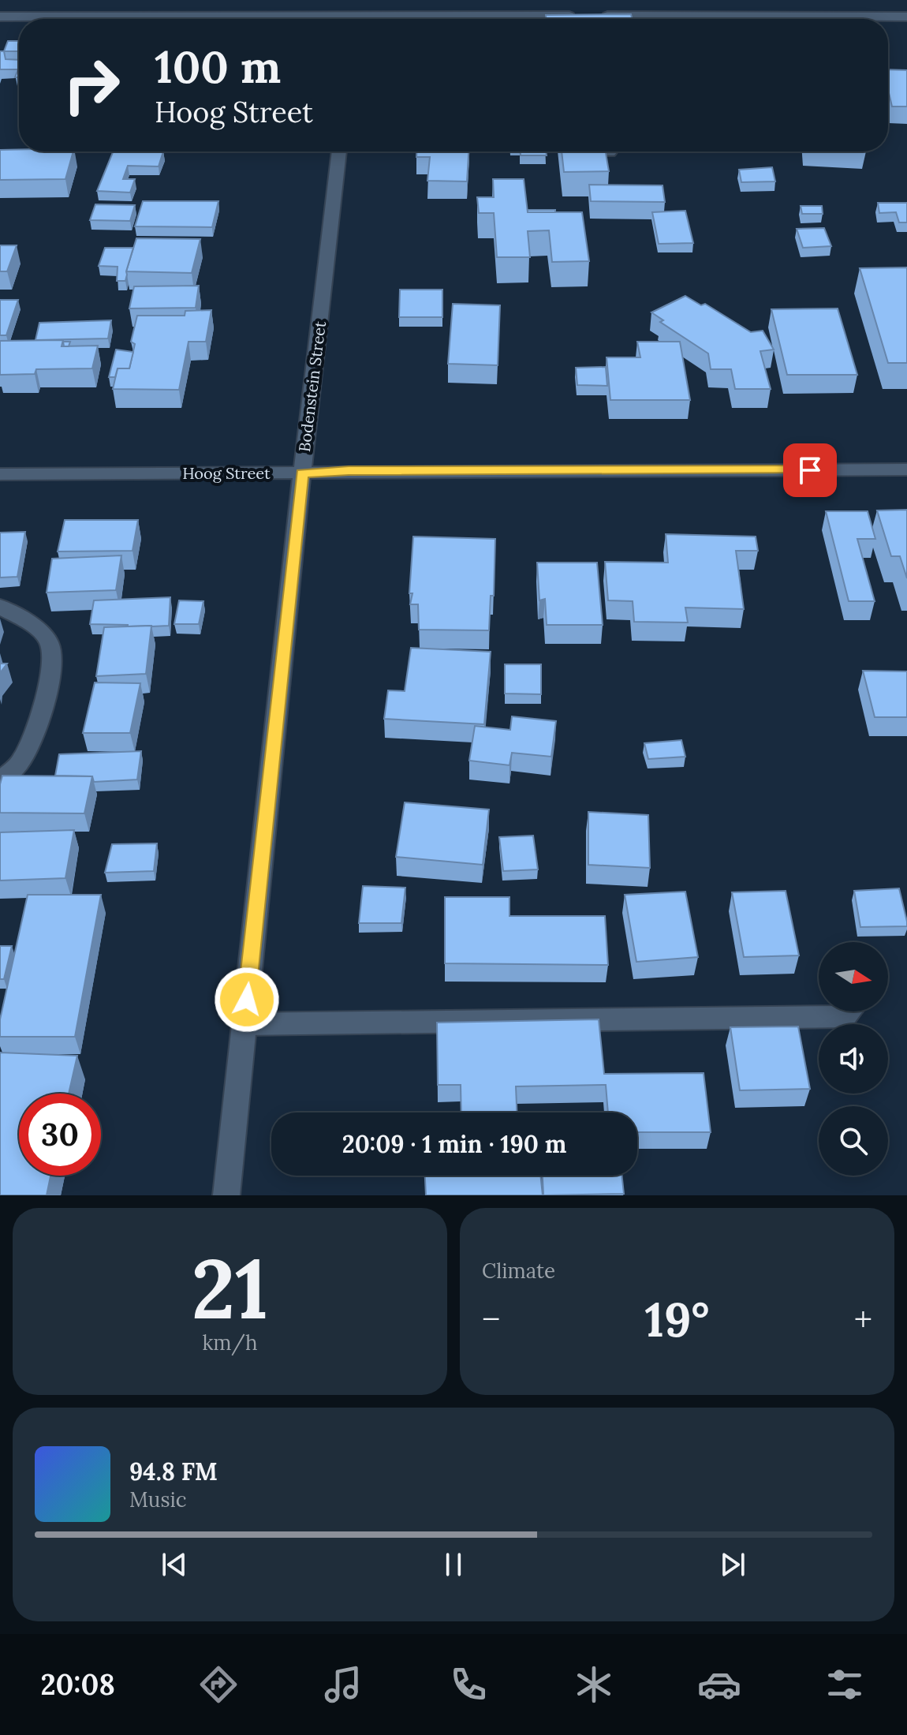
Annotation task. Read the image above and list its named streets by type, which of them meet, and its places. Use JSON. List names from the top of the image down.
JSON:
{
  "streets": {
    "street": ["Bodenstein Street", "Hoog Street"]
  },
  "crossings": [
    ["Bodenstein Street", "Hoog Street"]
  ],
  "north": "right",
  "page": {
    "turn": ["100 m", "Hoog Street"],
    "limit": "30",
    "trip": "20:09 · 1 min · 190 m",
    "tile": [
      ["21", "km/h"],
      "Climate"
    ],
    "heat": ["−", "19°", "+"],
    "song": ["94.8 FM", "Music"],
    "tabs": "20:08"
  }
}
